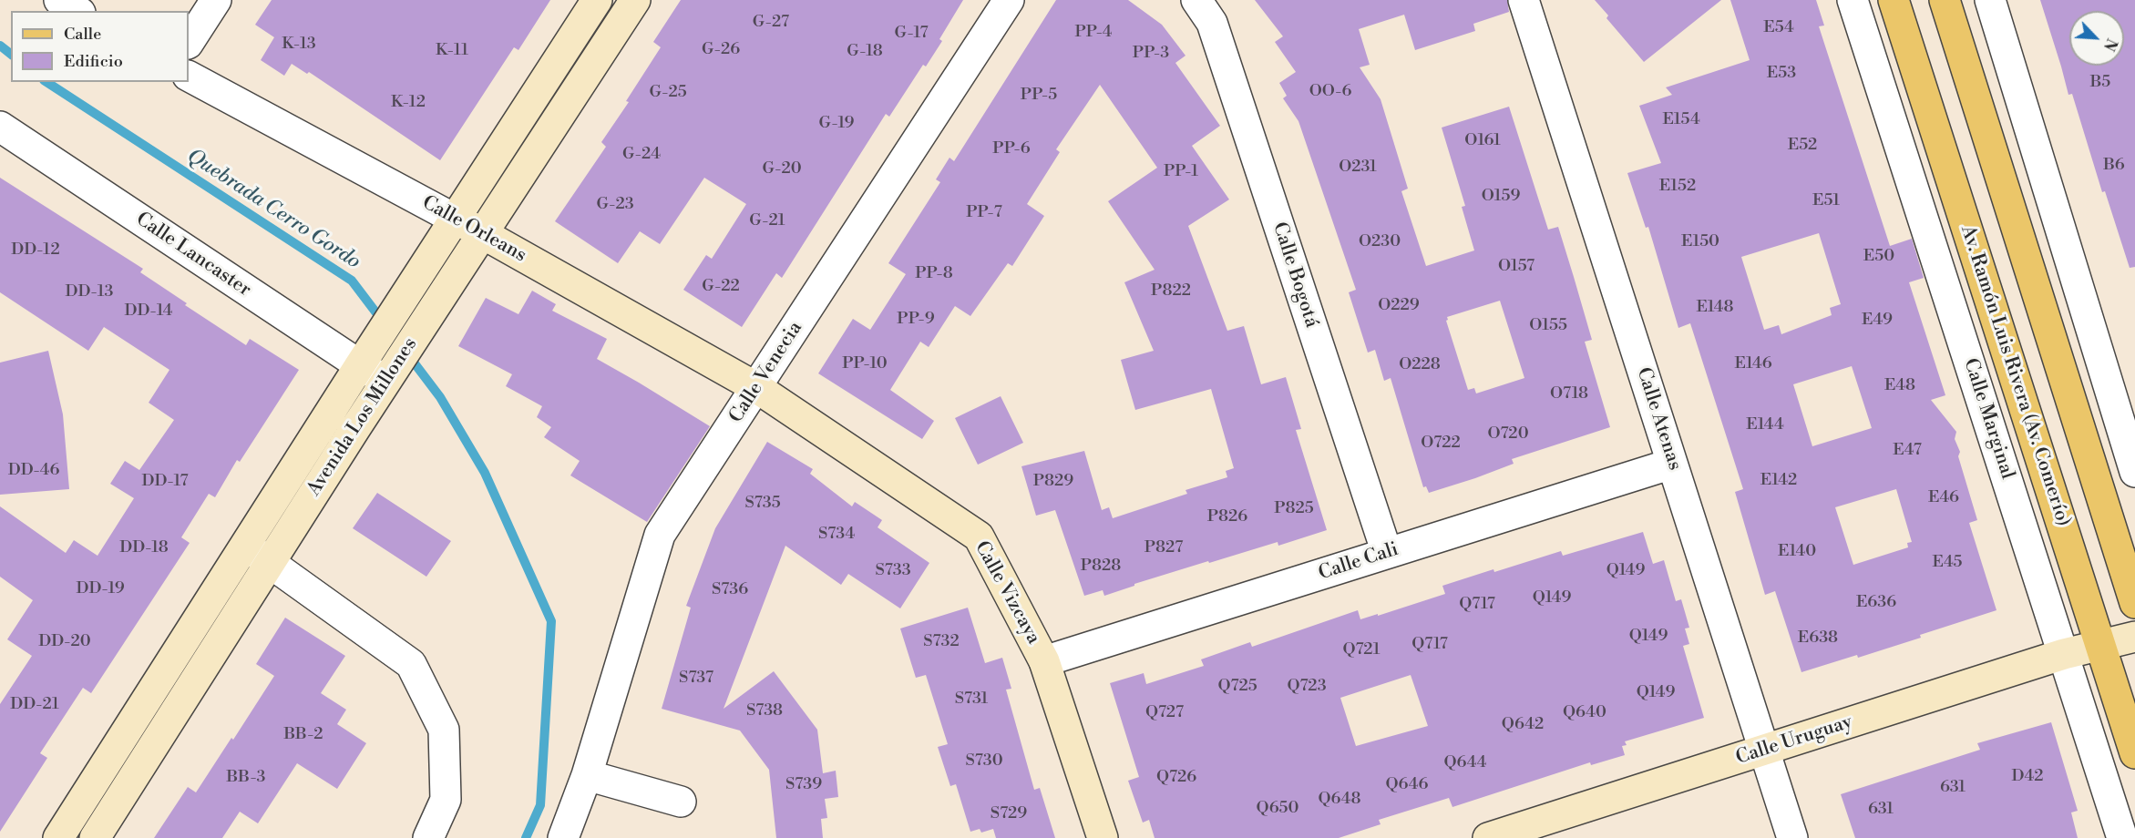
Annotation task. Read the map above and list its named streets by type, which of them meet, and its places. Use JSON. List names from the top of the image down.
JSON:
{
  "streets": {
    "main road": ["Av. Ramón Luis Rivera (Av. Comerío)"],
    "street": [
      "Calle Orleans",
      "Calle Lancaster",
      "Calle Bogotá",
      "Calle Venecia",
      "Avenida Los Millones",
      "Calle Atenas",
      "Calle Marginal",
      "Calle Cali",
      "Calle Vizcaya",
      "Calle Uruguay"
    ]
  },
  "crossings": [
    ["Calle Orleans", "Calle Venecia"],
    ["Calle Orleans", "Avenida Los Millones"],
    ["Calle Orleans", "Calle Vizcaya"],
    ["Calle Lancaster", "Avenida Los Millones"],
    ["Calle Bogotá", "Calle Cali"],
    ["Calle Venecia", "Calle Vizcaya"],
    ["Av. Ramón Luis Rivera (Av. Comerío)", "Calle Uruguay"],
    ["Calle Atenas", "Calle Cali"],
    ["Calle Atenas", "Calle Uruguay"],
    ["Calle Marginal", "Calle Uruguay"],
    ["Calle Cali", "Calle Vizcaya"]
  ],
  "water": ["Quebrada Cerro Gordo"],
  "house_numbers": [
    "G-27",
    "E54",
    "PP-4",
    "G-17",
    "K-13",
    "G-26",
    "K-11",
    "G-18",
    "PP-3",
    "E53",
    "B5",
    "OO-6",
    "G-25",
    "PP-5",
    "K-12",
    "E154",
    "G-19",
    "O161",
    "E52",
    "PP-6",
    "G-24",
    "B6",
    "O231",
    "G-20",
    "PP-1",
    "E152",
    "O159",
    "E51",
    "G-23",
    "PP-7",
    "G-21",
    "O230",
    "E150",
    "DD-12",
    "E50",
    "O157",
    "PP-8",
    "G-22",
    "P822",
    "DD-13",
    "O229",
    "E148",
    "DD-14",
    "PP-9",
    "E49",
    "O155",
    "PP-10",
    "E146",
    "O228",
    "E48",
    "O718",
    "E144",
    "O720",
    "O722",
    "E47",
    "DD-46",
    "E142",
    "DD-17",
    "P829",
    "E46",
    "S735",
    "P825",
    "P826",
    "S734",
    "DD-18",
    "P827",
    "E140",
    "E45",
    "P828",
    "S733",
    "Q149",
    "DD-19",
    "S736",
    "Q149",
    "E636",
    "Q717",
    "Q149",
    "E638",
    "DD-20",
    "S732",
    "Q717",
    "Q721",
    "S737",
    "Q725",
    "Q723",
    "Q149",
    "S731",
    "DD-21",
    "S738",
    "Q727",
    "Q640",
    "Q642",
    "BB-2",
    "S730",
    "Q644",
    "D42",
    "BB-3",
    "Q726",
    "S739",
    "Q646",
    "631",
    "Q648",
    "Q650",
    "631",
    "S729"
  ],
  "legend": ["Calle", "Edificio"],
  "north": "bottom right"
}
